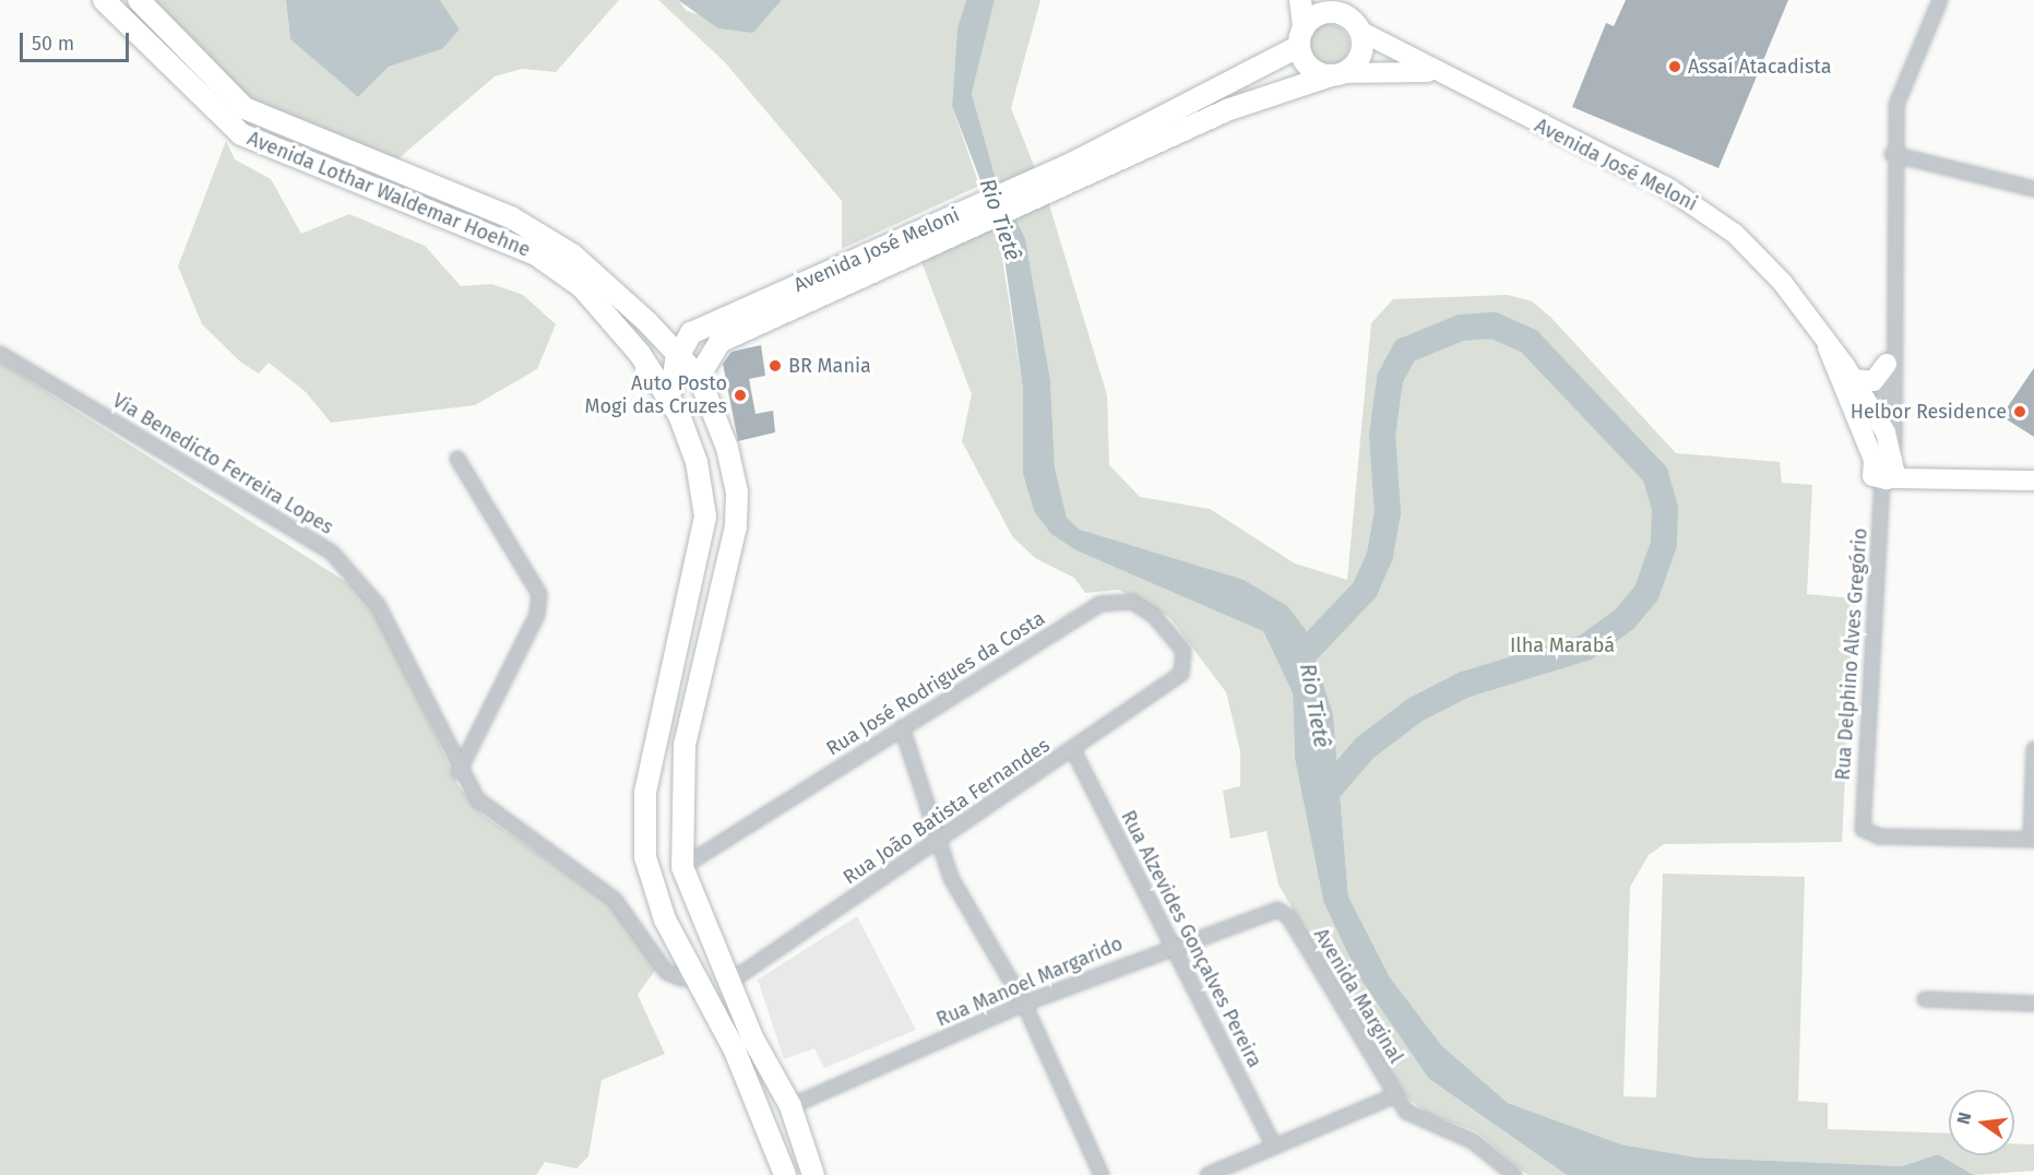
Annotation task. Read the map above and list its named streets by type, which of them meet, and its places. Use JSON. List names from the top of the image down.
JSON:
{
  "streets": {
    "main road": ["Avenida José Meloni", "Avenida Lothar Waldemar Hoehne"],
    "street": [
      "Via Benedicto Ferreira Lopes",
      "Rua Delphino Alves Gregório",
      "Rua José Rodrigues da Costa",
      "Rua João Batista Fernandes",
      "Rua Alzevides Gonçalves Pereira",
      "Rua Manoel Margarido",
      "Avenida Marginal"
    ]
  },
  "crossings": [
    ["Avenida José Meloni", "Avenida Lothar Waldemar Hoehne"],
    ["Avenida Lothar Waldemar Hoehne", "Via Benedicto Ferreira Lopes"],
    ["Avenida Lothar Waldemar Hoehne", "Rua José Rodrigues da Costa"],
    ["Avenida Lothar Waldemar Hoehne", "Rua João Batista Fernandes"],
    ["Avenida Lothar Waldemar Hoehne", "Rua Manoel Margarido"],
    ["Rua José Rodrigues da Costa", "Rua João Batista Fernandes"],
    ["Rua João Batista Fernandes", "Rua Alzevides Gonçalves Pereira"],
    ["Rua Alzevides Gonçalves Pereira", "Rua Manoel Margarido"],
    ["Rua Manoel Margarido", "Avenida Marginal"]
  ],
  "water": ["Rio Tietê"],
  "parks": ["Ilha Marabá"],
  "places": [
    "Assaí Atacadista",
    "BR Mania",
    "Auto Posto Mogi das Cruzes",
    "Helbor Residence"
  ],
  "scale_bar": "50 m",
  "north": "left"
}
